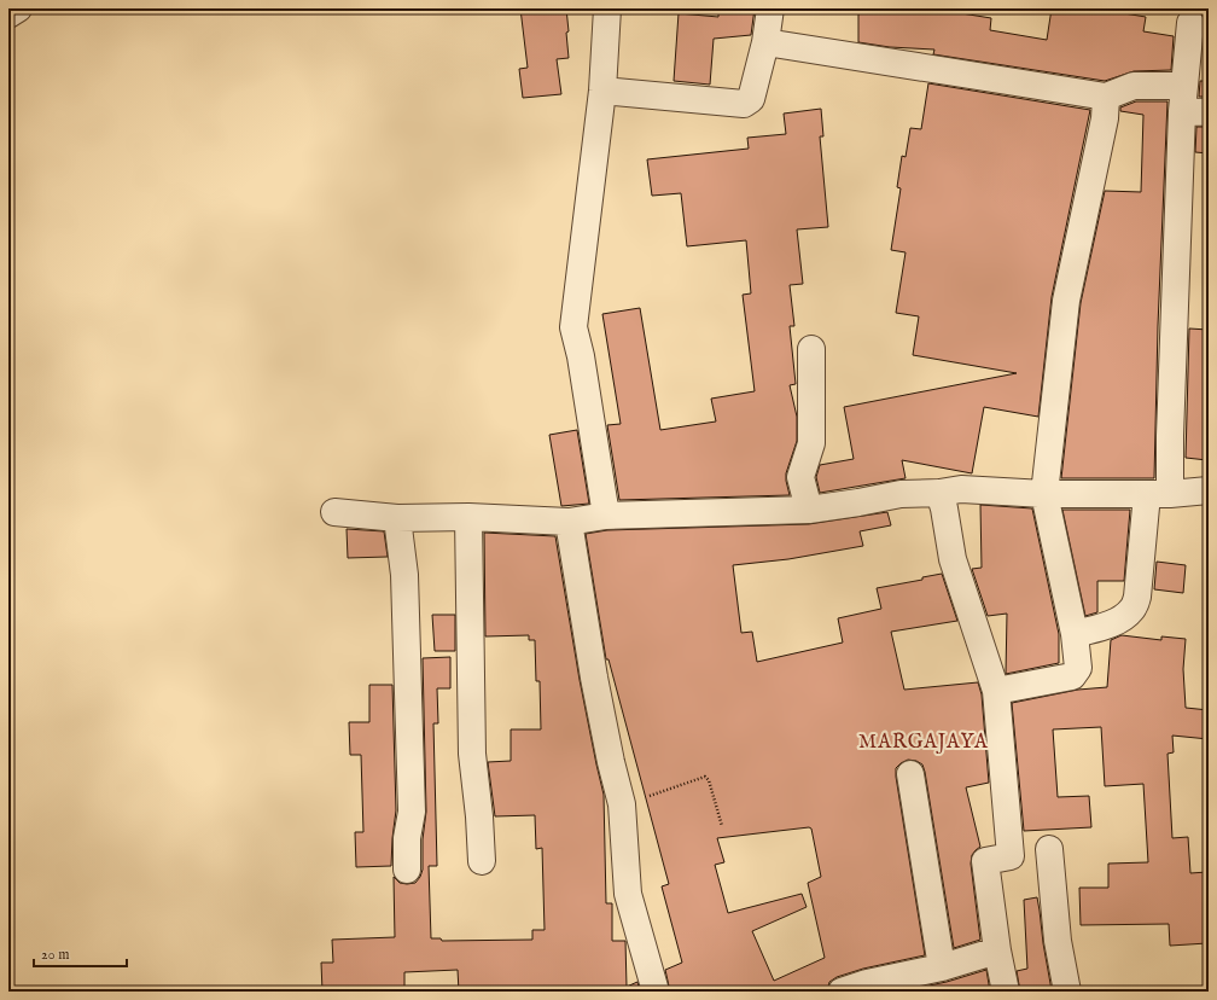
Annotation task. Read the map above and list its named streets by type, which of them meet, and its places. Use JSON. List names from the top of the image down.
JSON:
{
  "districts": ["MARGAJAYA"],
  "scale_bar": "20 m"
}
